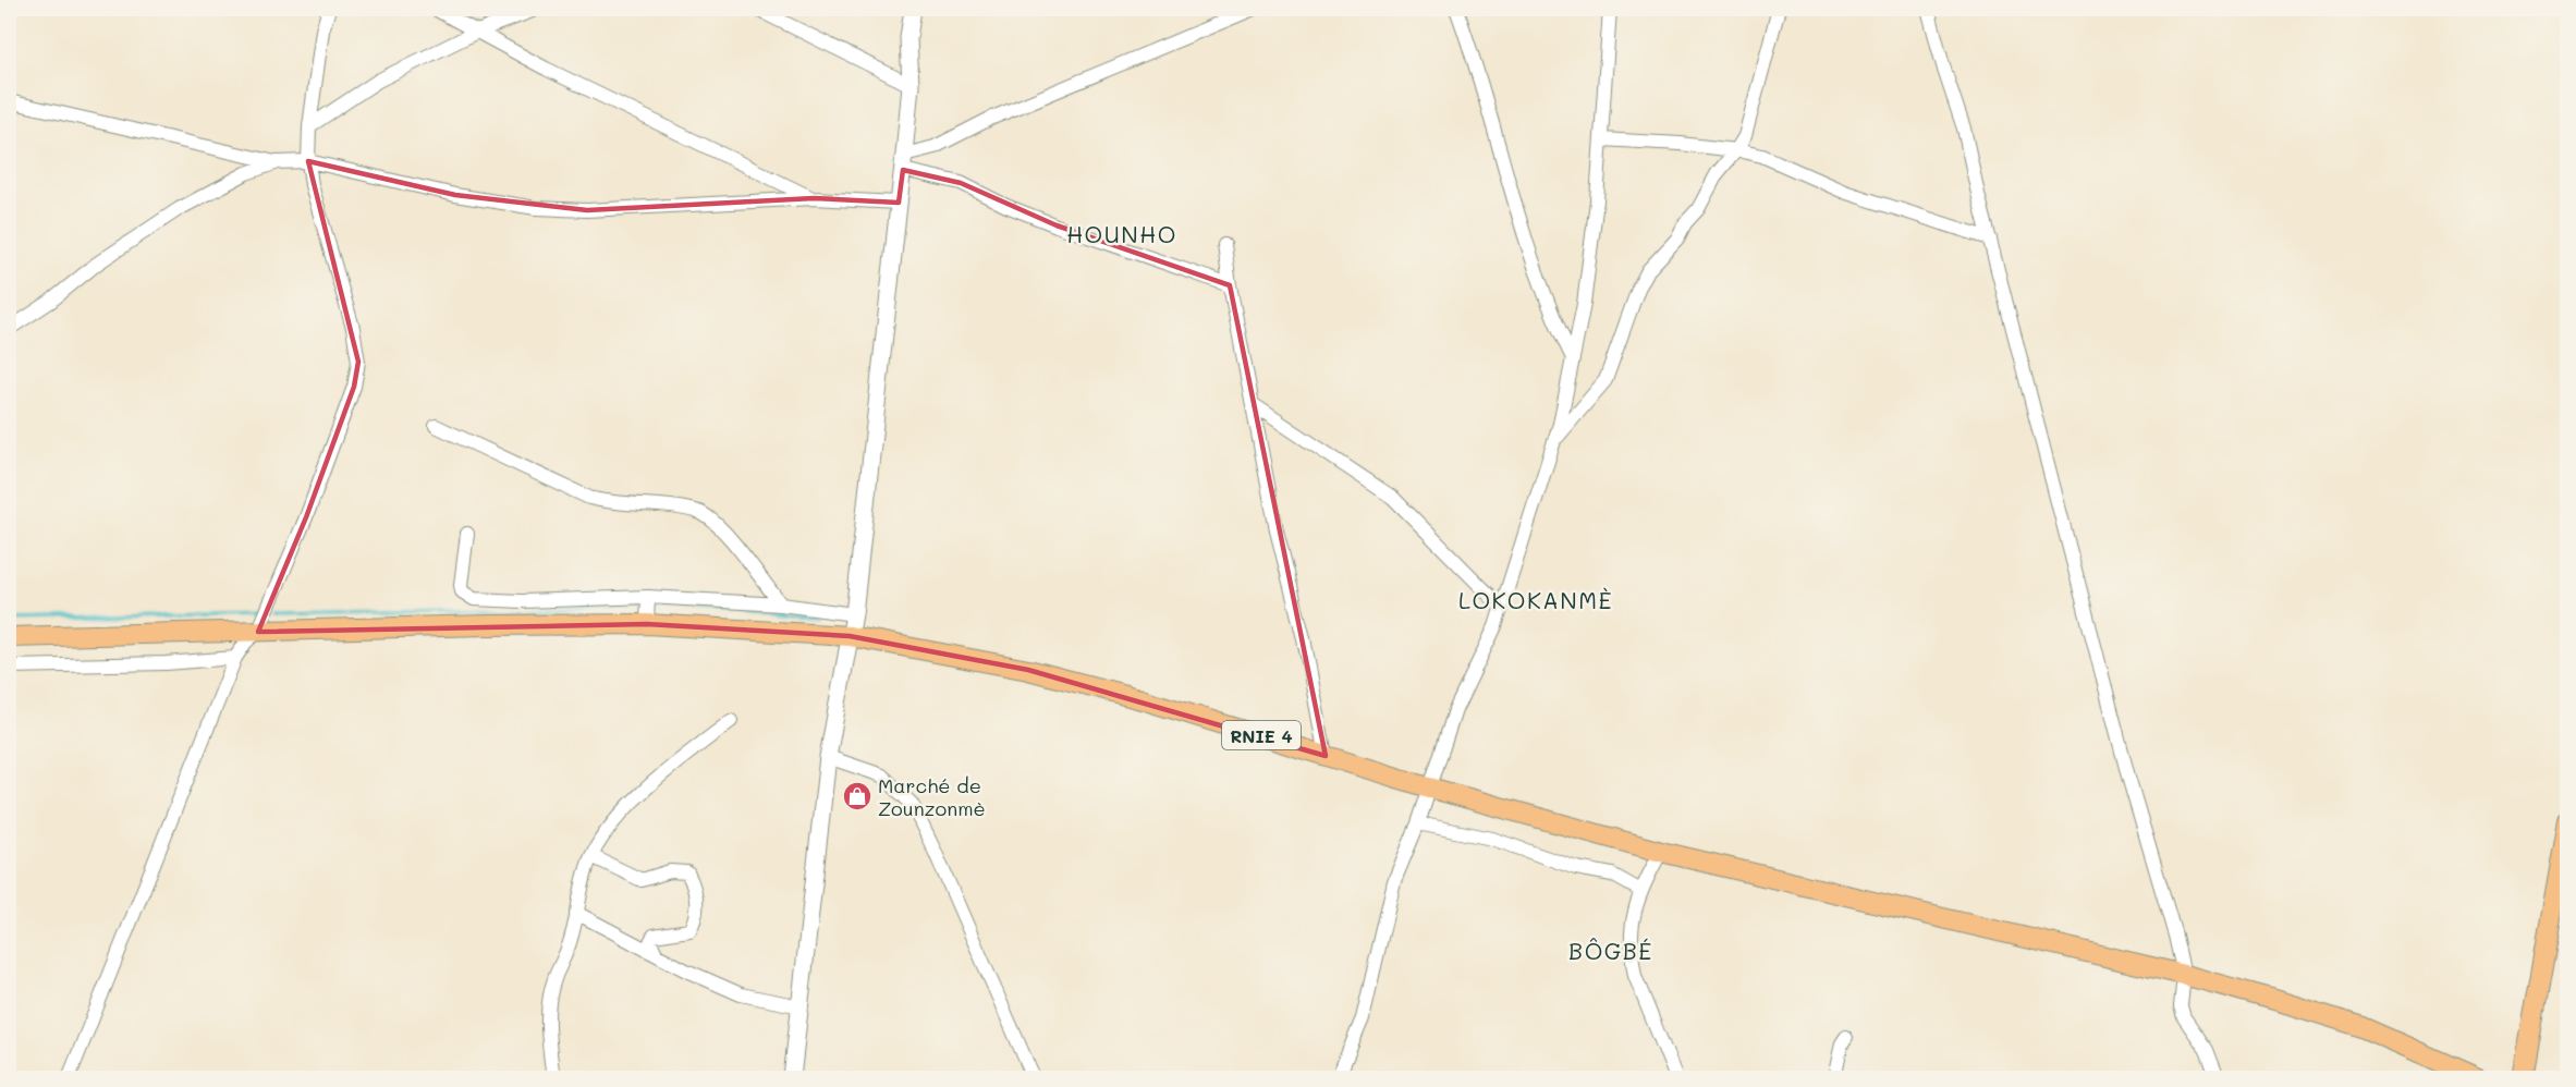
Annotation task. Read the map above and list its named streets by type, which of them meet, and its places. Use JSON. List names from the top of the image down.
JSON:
{
  "streets": {
    "main road": ["RNIE 4"]
  },
  "districts": ["HOUNHO", "LOKOKANMÈ", "BÔGBÉ"],
  "places": {
    "shop": ["Marché de Zounzonmè"]
  }
}
